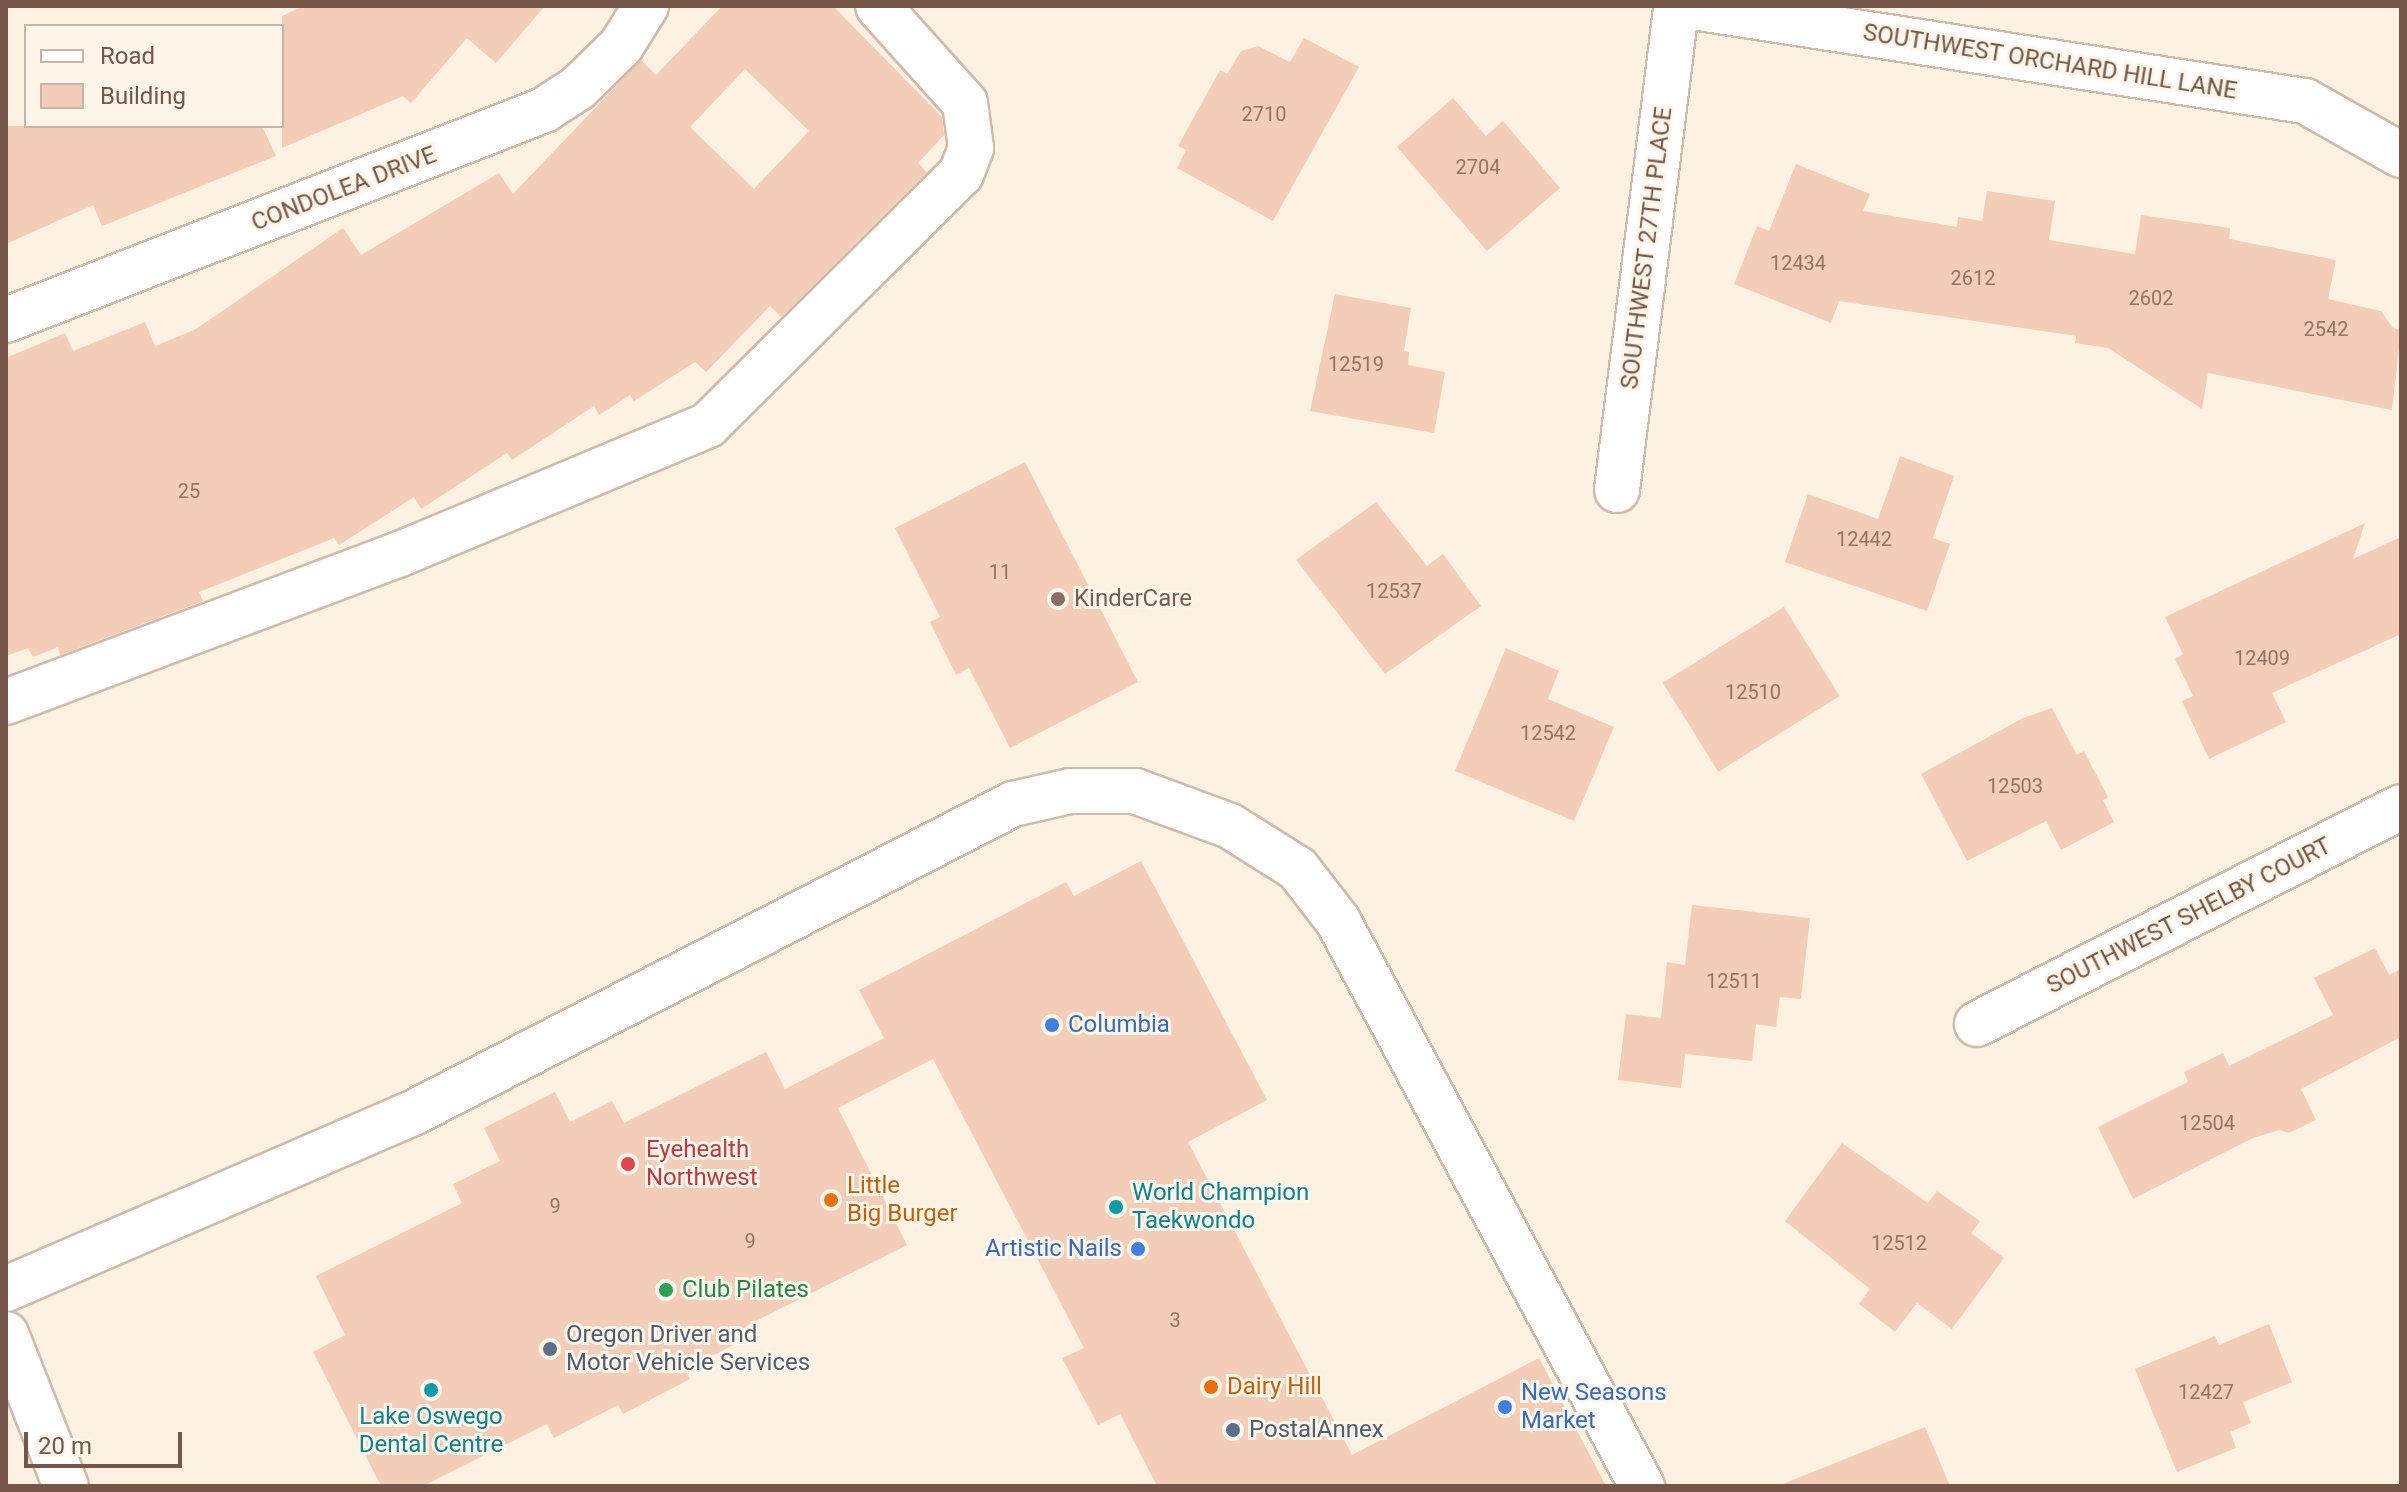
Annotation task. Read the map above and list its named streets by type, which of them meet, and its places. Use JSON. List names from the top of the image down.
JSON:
{
  "streets": {
    "street": [
      "SOUTHWEST ORCHARD HILL LANE",
      "CONDOLEA DRIVE",
      "SOUTHWEST 27TH PLACE",
      "SOUTHWEST SHELBY COURT"
    ]
  },
  "places": [
    "KinderCare",
    "Columbia",
    "Eyehealth Northwest",
    "Little Big Burger",
    "World Champion Taekwondo",
    "Artistic Nails",
    "Club Pilates",
    "Oregon Driver and Motor Vehicle Services",
    "Dairy Hill",
    "Lake Oswego Dental Centre",
    "New Seasons Market",
    "PostalAnnex"
  ],
  "house_numbers": [
    "2710",
    "2704",
    "12434",
    "2612",
    "2602",
    "2542",
    "12519",
    "25",
    "12442",
    "11",
    "12537",
    "12409",
    "12510",
    "12542",
    "12503",
    "12511",
    "12504",
    "9",
    "9",
    "12512",
    "3",
    "12427"
  ],
  "legend": ["Road", "Building"],
  "scale_bar": "20 m"
}
